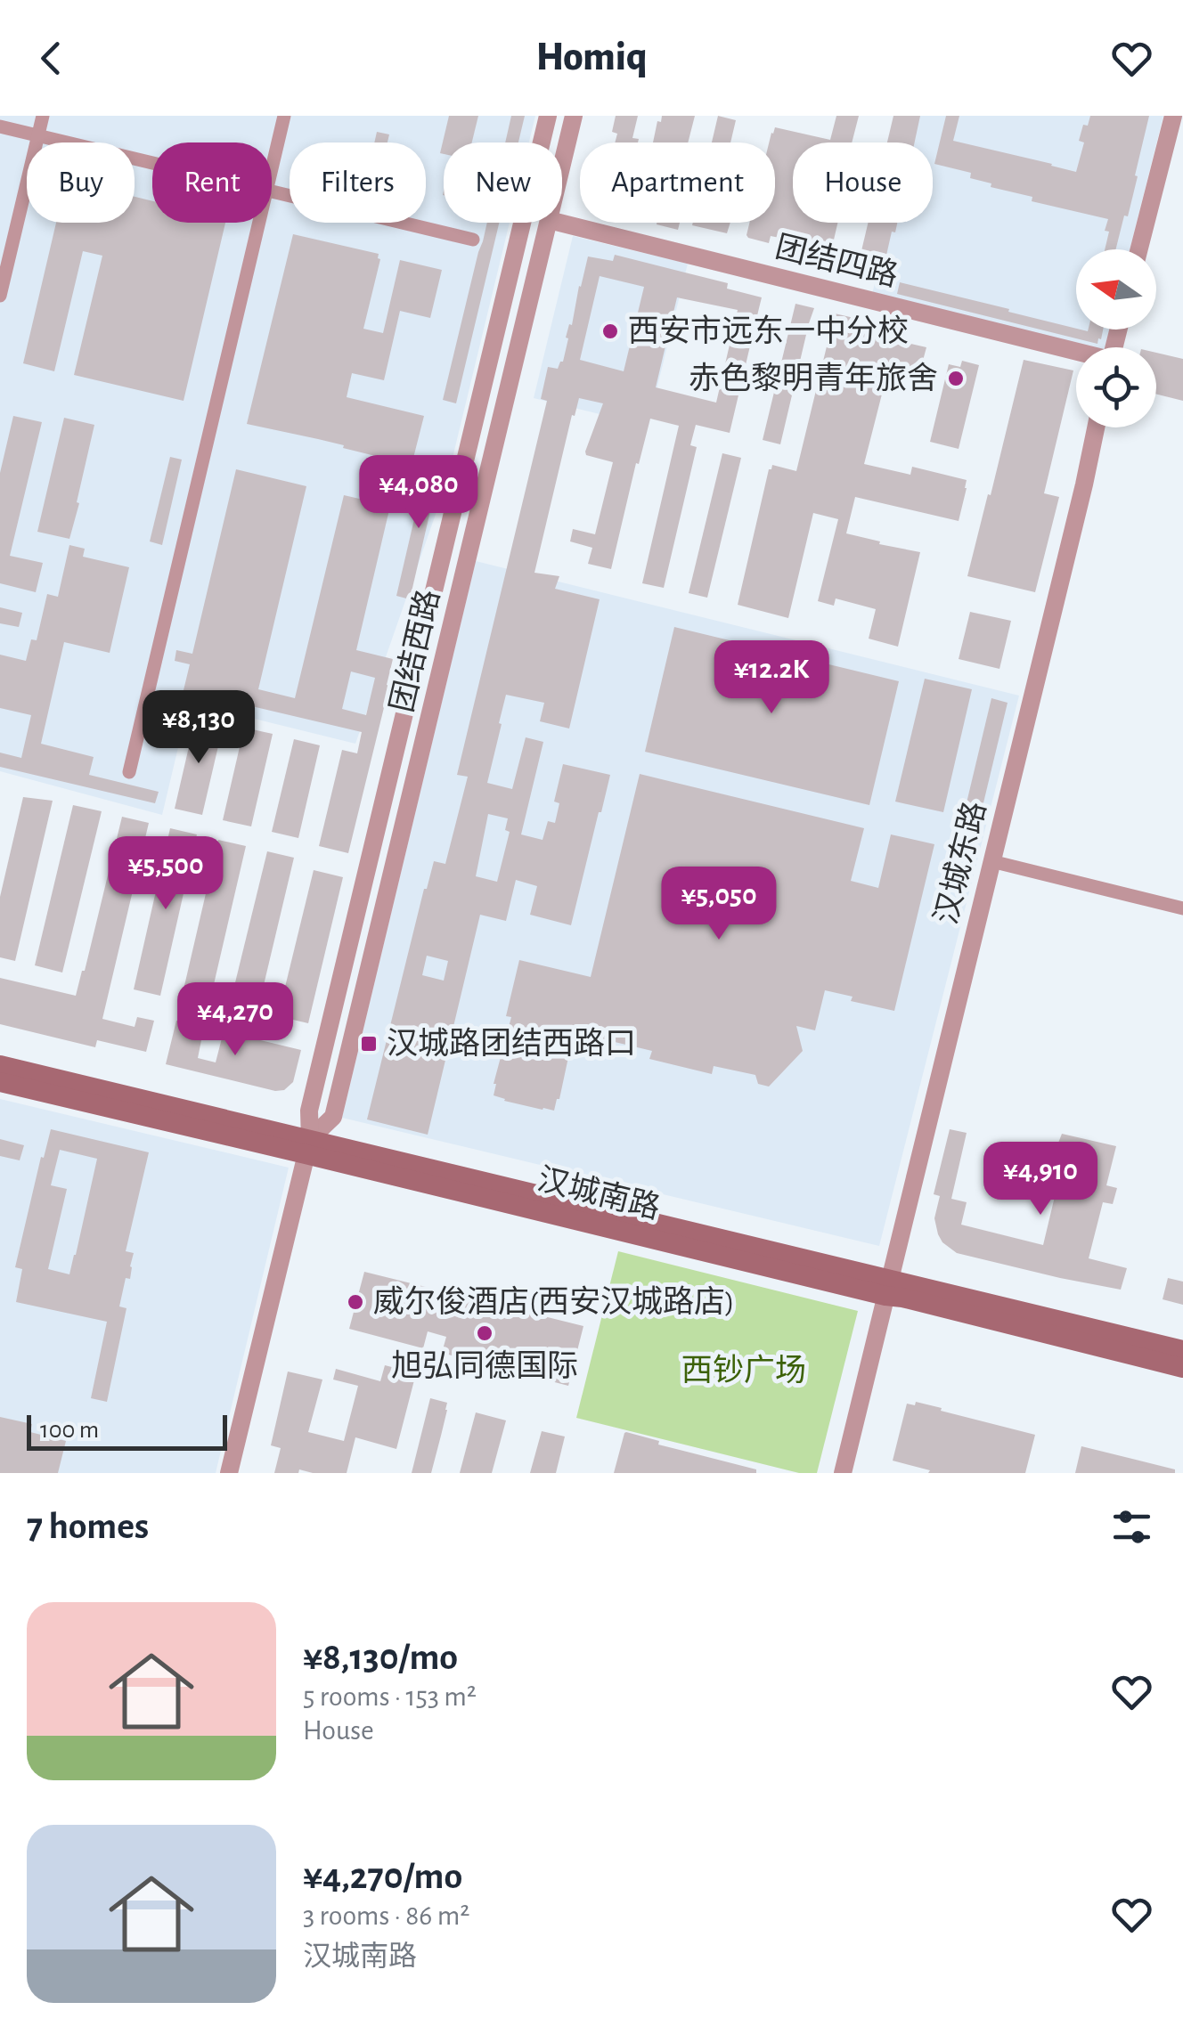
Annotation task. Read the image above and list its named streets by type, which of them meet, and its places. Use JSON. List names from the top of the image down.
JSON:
{
  "streets": {
    "main road": ["汉城南路"],
    "street": ["团结四路", "团结西路", "汉城东路"]
  },
  "crossings": [
    ["团结西路", "汉城南路"],
    ["汉城东路", "汉城南路"]
  ],
  "parks": ["西钞广场"],
  "places": {
    "other": [
      "西安市远东一中分校",
      "赤色黎明青年旅舍",
      "威尔俊酒店(西安汉城路店)",
      "旭弘同德国际"
    ],
    "transit": ["汉城路团结西路口"]
  },
  "scale_bar": "100 m",
  "north": "left",
  "page": {
    "header": "Homiq",
    "chip": [
      "Buy",
      "Rent",
      "Filters",
      "New",
      "Apartment",
      "House"
    ],
    "price": [
      "¥4,080",
      "¥12.2K",
      "¥8,130",
      "¥5,500",
      "¥5,050",
      "¥4,270",
      "¥4,910"
    ],
    "scale": "100 m",
    "heading": "7 homes",
    "list": [
      {
        "name": "¥8,130/mo",
        "note": "5 rooms · 153 m² · House"
      },
      {
        "name": "¥4,270/mo",
        "note": "3 rooms · 86 m² · 汉城南路"
      }
    ]
  }
}
